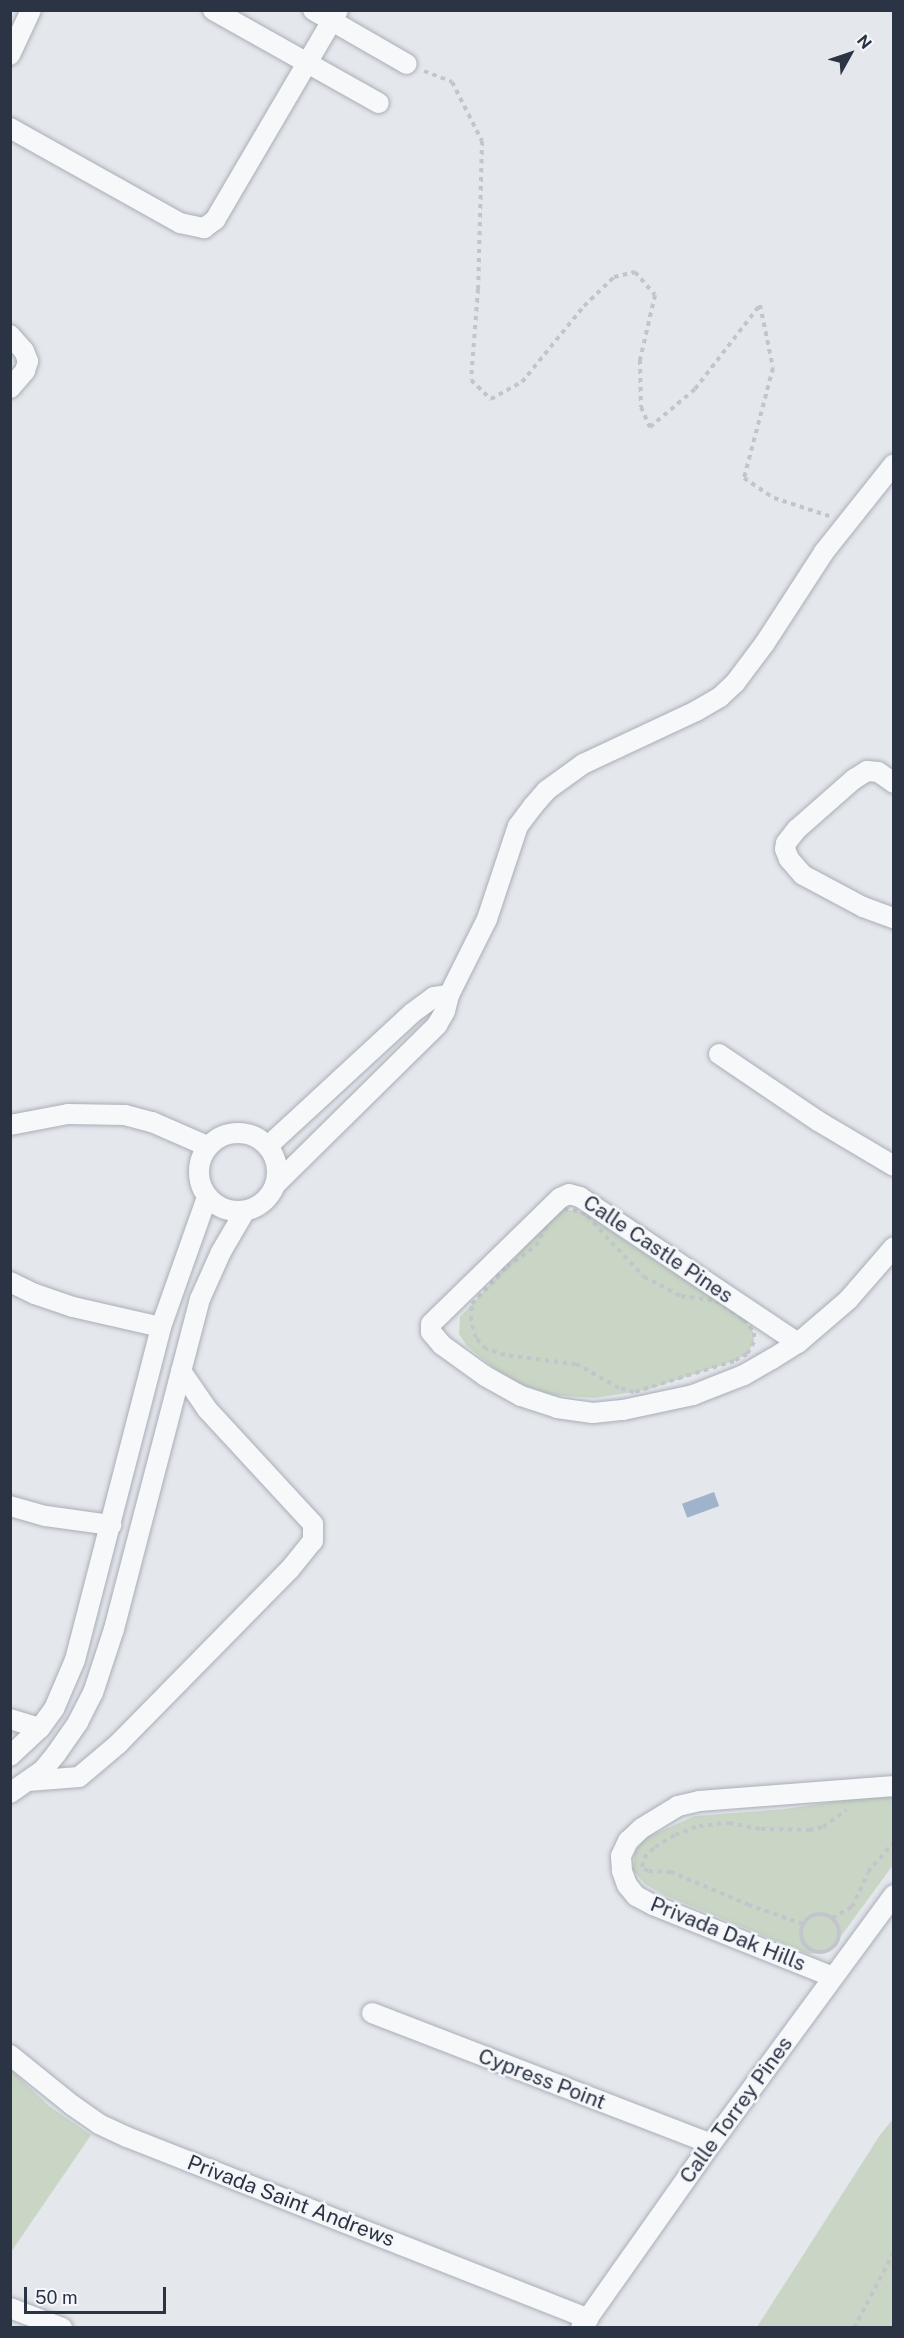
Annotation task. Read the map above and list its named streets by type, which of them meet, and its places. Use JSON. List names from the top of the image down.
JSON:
{
  "streets": {
    "street": [
      "Calle Castle Pines",
      "Privada Dak Hills",
      "Cypress Point",
      "Calle Torrey Pines",
      "Privada Saint Andrews"
    ]
  },
  "crossings": [
    ["Privada Dak Hills", "Calle Torrey Pines"],
    ["Cypress Point", "Calle Torrey Pines"],
    ["Calle Torrey Pines", "Privada Saint Andrews"]
  ],
  "scale_bar": "50 m",
  "north": "top right"
}
